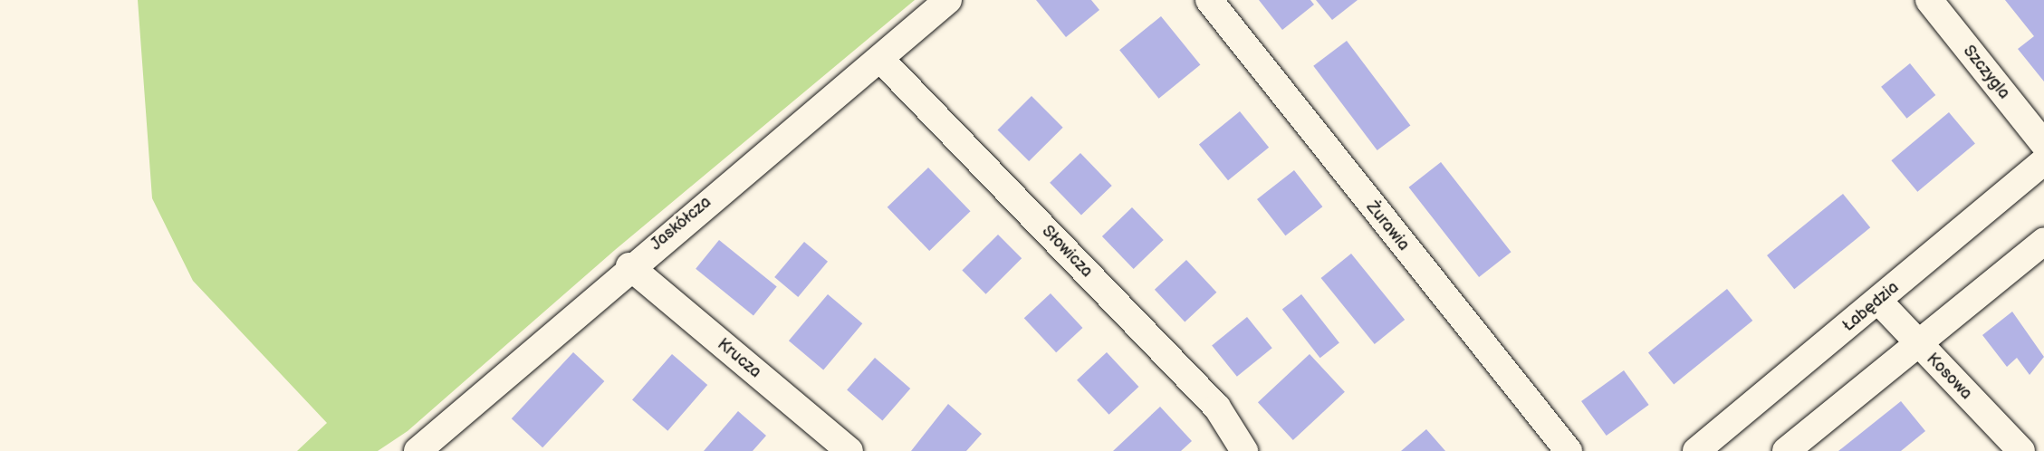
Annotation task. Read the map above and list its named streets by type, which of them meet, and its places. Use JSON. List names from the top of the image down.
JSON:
{
  "streets": {
    "street": [
      "Szczygla",
      "Jaskółcza",
      "Żurawia",
      "Słowicza",
      "Łabędzia",
      "Krucza",
      "Kosowa"
    ]
  },
  "crossings": [
    ["Jaskółcza", "Słowicza"],
    ["Jaskółcza", "Krucza"],
    ["Łabędzia", "Kosowa"]
  ]
}
